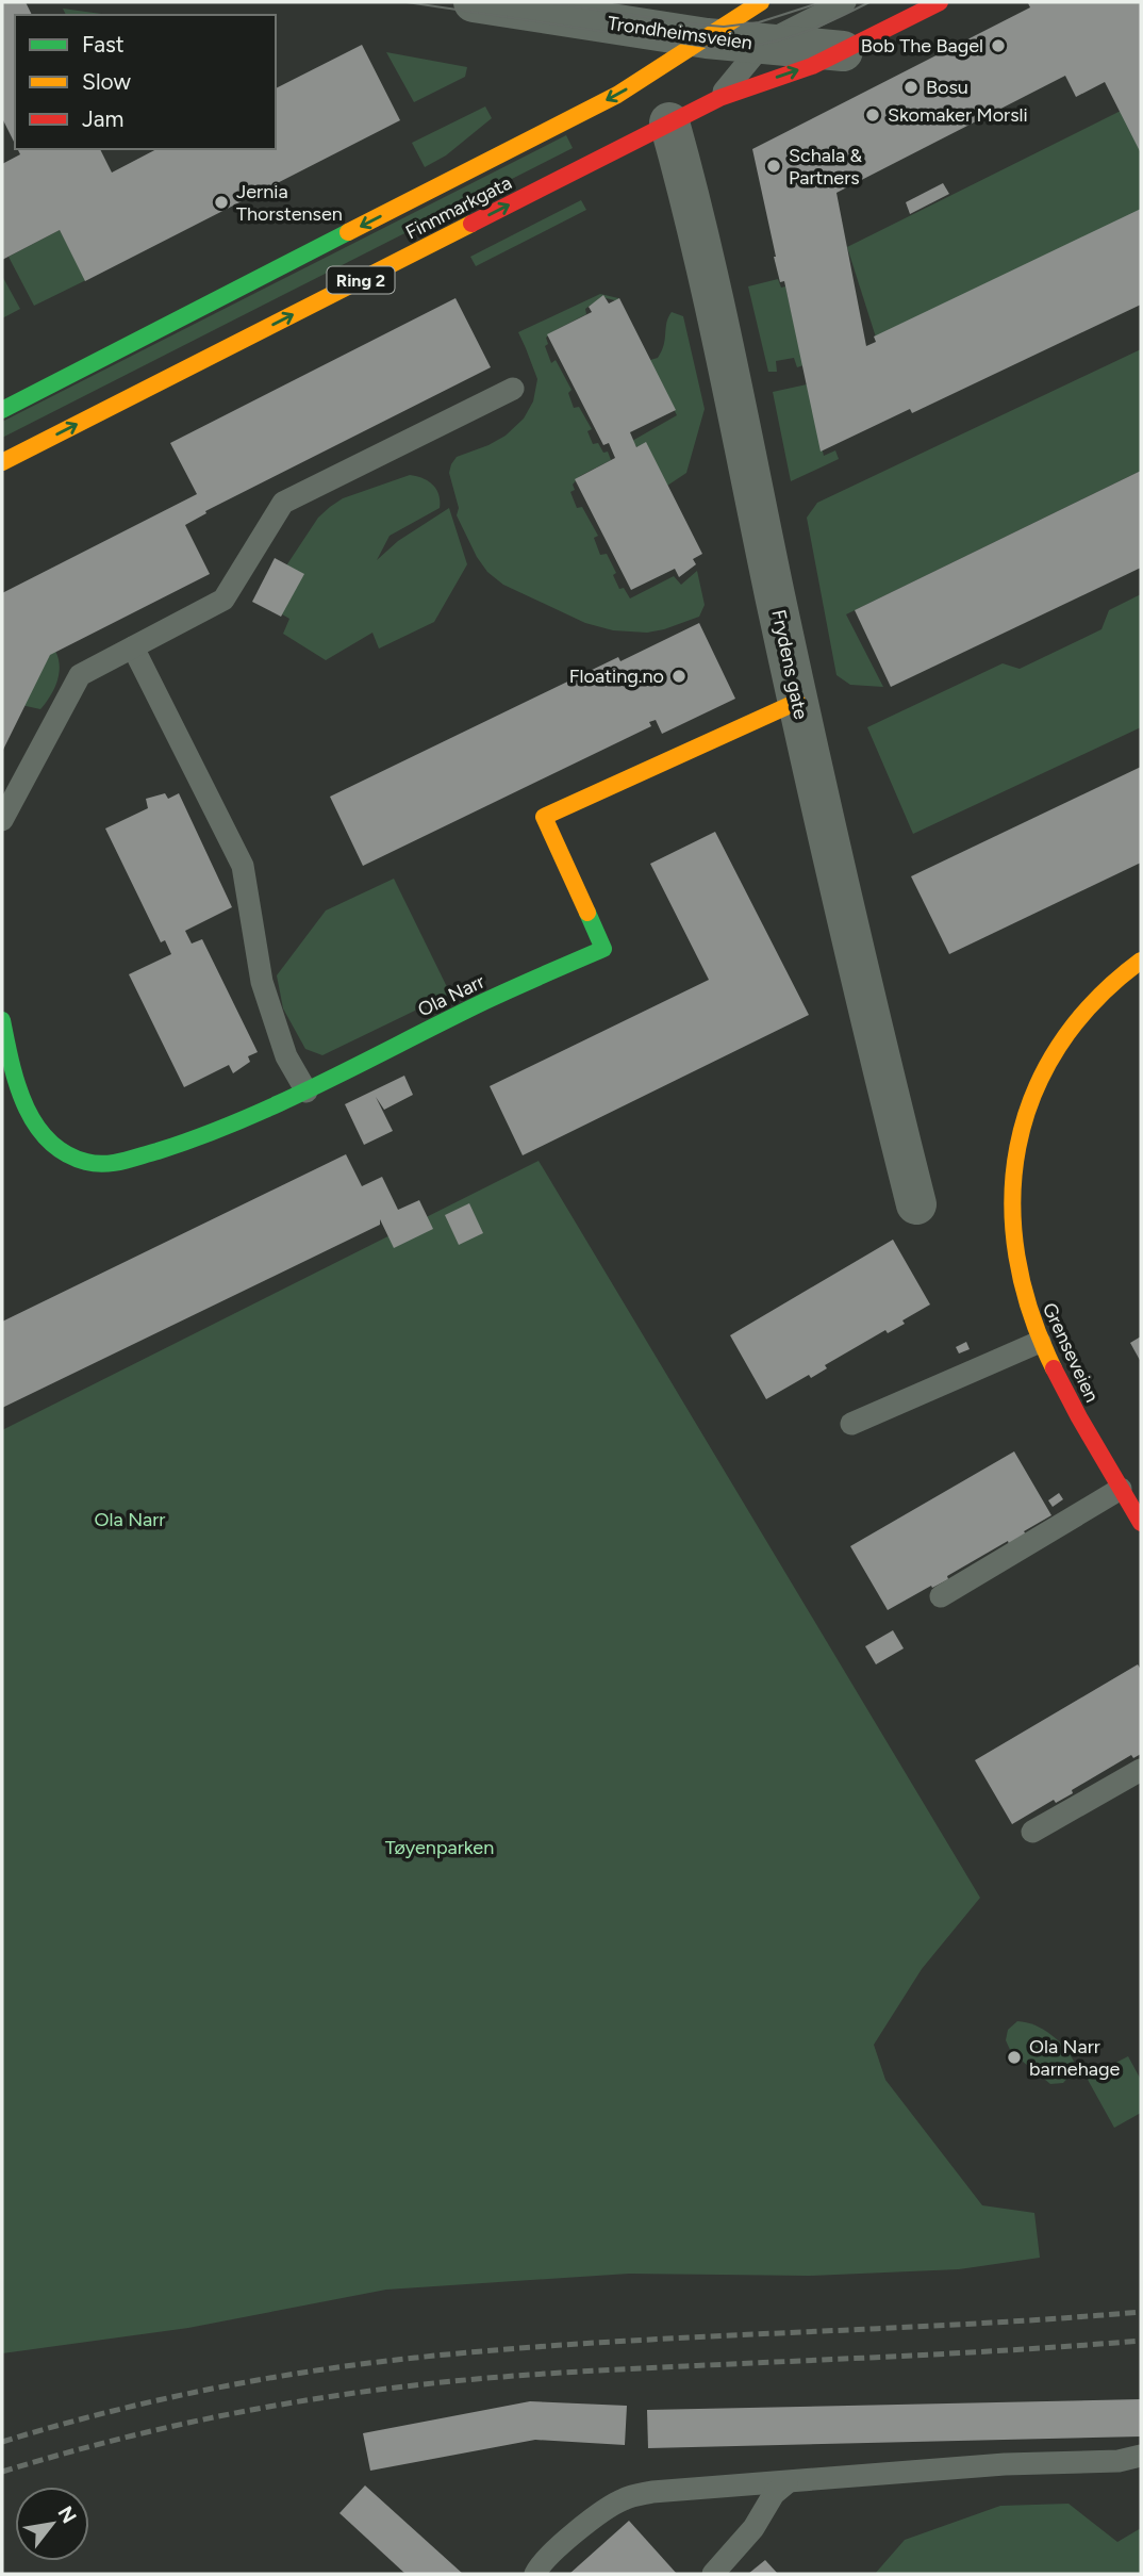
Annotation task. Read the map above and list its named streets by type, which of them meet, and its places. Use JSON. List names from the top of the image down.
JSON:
{
  "streets": {
    "main road": [
      "Finnmarkgata",
      "Ring 2",
      "Ola Narr",
      "Grenseveien"
    ],
    "street": ["Trondheimsveien", "Frydens gate"]
  },
  "crossings": [
    ["Trondheimsveien", "Finnmarkgata"],
    ["Finnmarkgata", "Frydens gate"],
    ["Frydens gate", "Ola Narr"]
  ],
  "parks": ["Ola Narr", "Tøyenparken"],
  "places": [
    "Bob The Bagel",
    "Bosu",
    "Skomaker Morsli",
    "Schala & Partners",
    "Jernia Thorstensen",
    "Floating.no",
    "Ola Narr barnehage"
  ],
  "legend": ["Fast", "Slow", "Jam"],
  "north": "top right"
}
